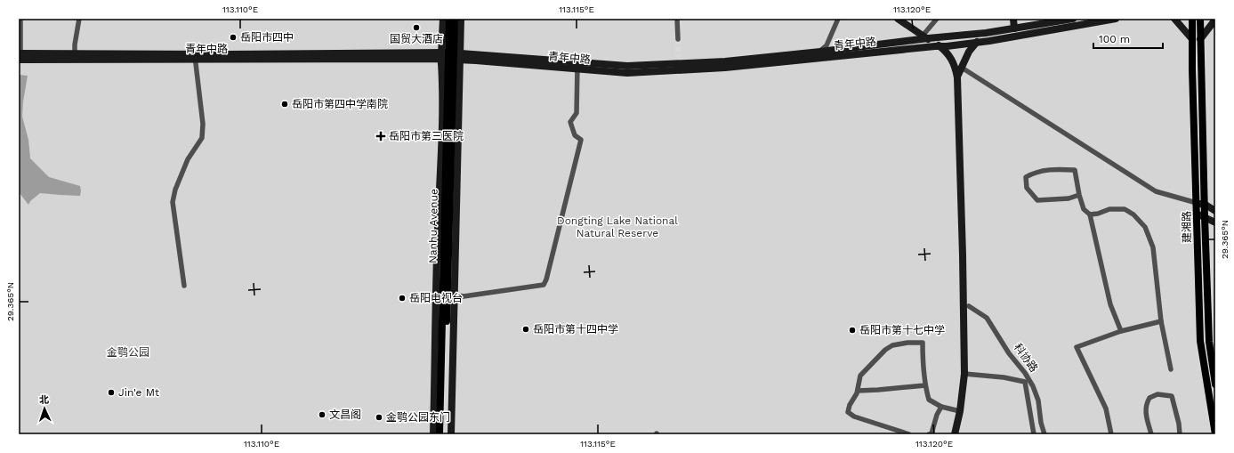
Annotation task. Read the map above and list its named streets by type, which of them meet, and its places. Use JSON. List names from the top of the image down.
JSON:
{
  "streets": {
    "main road": ["青年中路", "Nanhu Avenue", "建湘路"],
    "street": ["科协路"]
  },
  "crossings": [
    ["青年中路", "Nanhu Avenue"]
  ],
  "parks": ["Dongting Lake National Natural Reserve", "金鹗公园"],
  "places": {
    "other": [
      "国贸大酒店",
      "岳阳市四中",
      "岳阳市第四中学南院",
      "岳阳电视台",
      "岳阳市第十四中学",
      "岳阳市第十七中学",
      "Jin'e Mt",
      "文昌阁",
      "金鹗公园东门"
    ],
    "health": ["岳阳市第三医院"]
  },
  "scale_bar": "100 m",
  "north": "top",
  "coordinates": [
    "113.110°E",
    "113.115°E",
    "113.120°E",
    "29.365°N"
  ]
}
